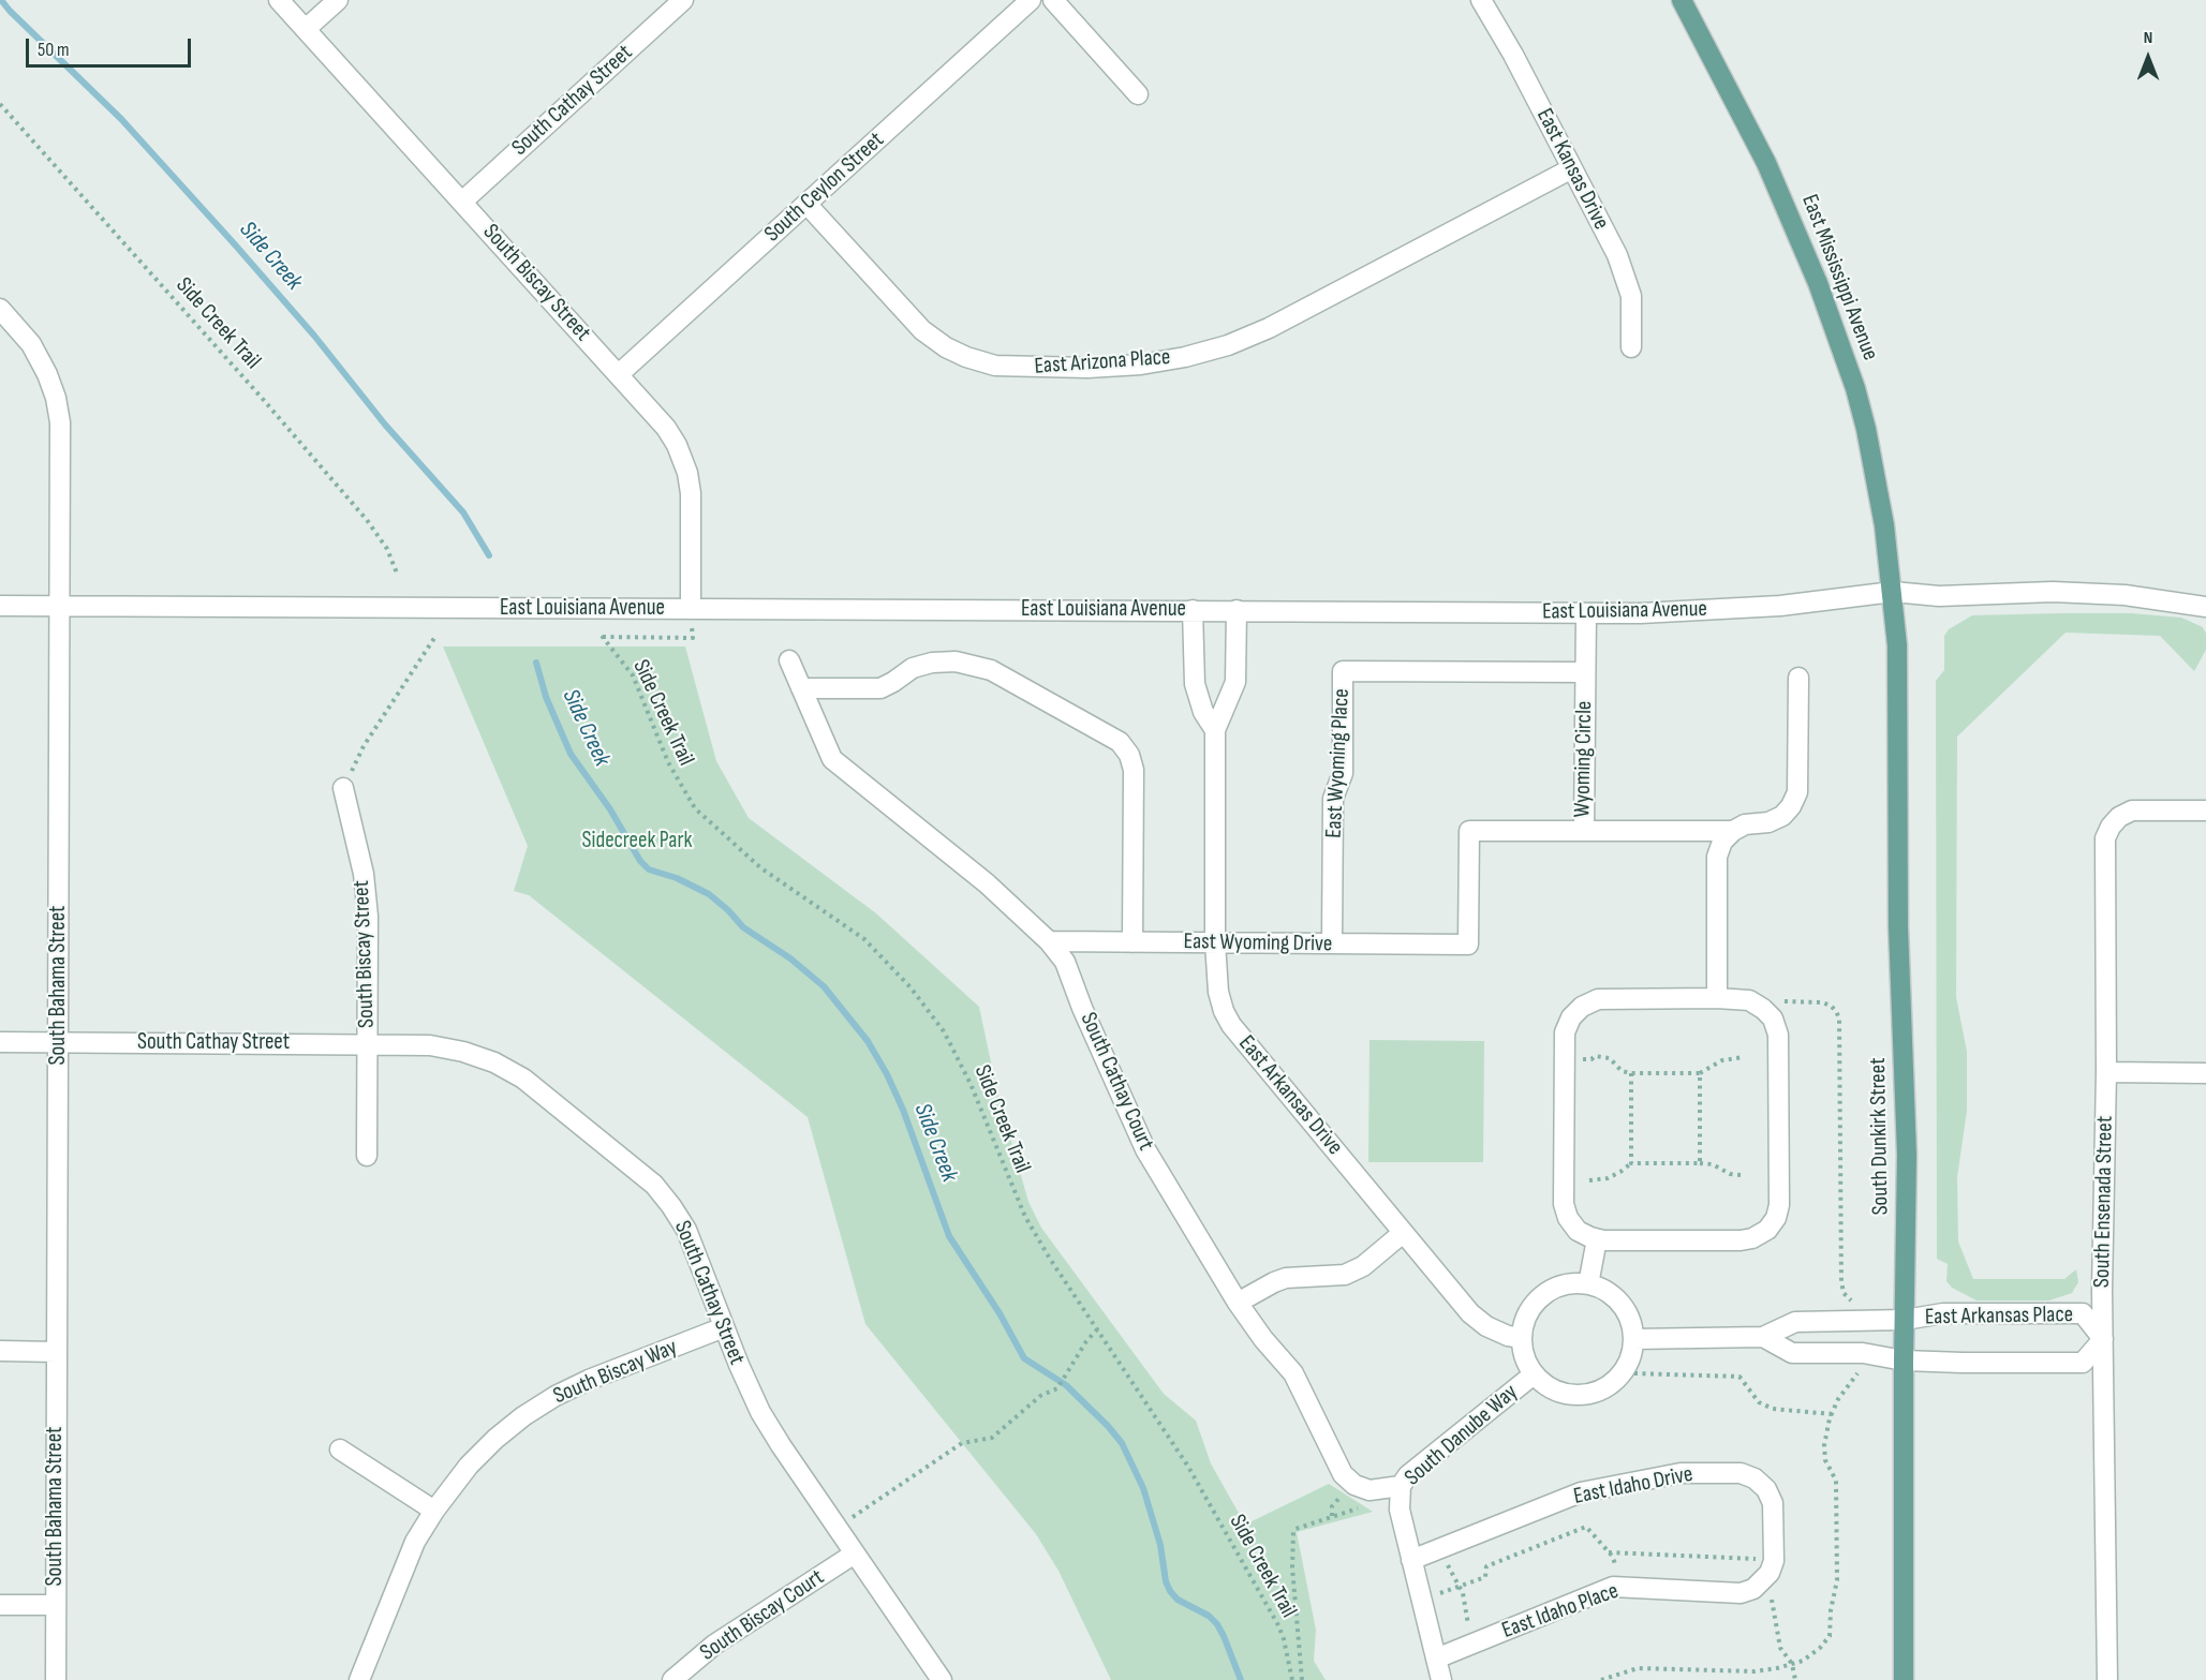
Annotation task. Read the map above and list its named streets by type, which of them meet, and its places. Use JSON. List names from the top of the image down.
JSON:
{
  "streets": {
    "main road": ["East Mississippi Avenue", "South Dunkirk Street"],
    "street": [
      "South Cathay Street",
      "East Kansas Drive",
      "South Ceylon Street",
      "South Biscay Street",
      "East Arizona Place",
      "East Louisiana Avenue",
      "Wyoming Circle",
      "East Wyoming Place",
      "East Wyoming Drive",
      "South Bahama Street",
      "South Cathay Court",
      "East Arkansas Drive",
      "South Ensenada Street",
      "East Arkansas Place",
      "South Biscay Way",
      "South Danube Way",
      "East Idaho Drive",
      "East Idaho Place",
      "South Biscay Court"
    ],
    "path": ["Side Creek Trail"]
  },
  "crossings": [
    ["South Cathay Street", "South Biscay Street"],
    ["South Cathay Street", "South Bahama Street"],
    ["South Cathay Street", "South Biscay Way"],
    ["South Cathay Street", "South Biscay Court"],
    ["East Kansas Drive", "East Arizona Place"],
    ["South Ceylon Street", "South Biscay Street"],
    ["South Ceylon Street", "East Arizona Place"],
    ["East Mississippi Avenue", "East Louisiana Avenue"],
    ["East Mississippi Avenue", "South Dunkirk Street"],
    ["South Biscay Street", "Side Creek Trail"],
    ["South Biscay Street", "East Louisiana Avenue"],
    ["Side Creek Trail", "East Louisiana Avenue"],
    ["East Louisiana Avenue", "Wyoming Circle"],
    ["East Louisiana Avenue", "South Bahama Street"],
    ["East Louisiana Avenue", "South Dunkirk Street"],
    ["Wyoming Circle", "East Wyoming Place"],
    ["Wyoming Circle", "East Wyoming Drive"],
    ["East Wyoming Place", "East Wyoming Drive"],
    ["East Wyoming Drive", "South Cathay Court"],
    ["East Wyoming Drive", "East Arkansas Drive"],
    ["South Cathay Court", "South Danube Way"],
    ["East Arkansas Drive", "South Danube Way"],
    ["South Dunkirk Street", "East Arkansas Place"],
    ["South Ensenada Street", "East Arkansas Place"],
    ["South Danube Way", "East Idaho Drive"],
    ["South Danube Way", "East Idaho Place"],
    ["East Idaho Drive", "East Idaho Place"]
  ],
  "water": ["Side Creek"],
  "parks": ["Sidecreek Park"],
  "scale_bar": "50 m",
  "north": "top"
}
